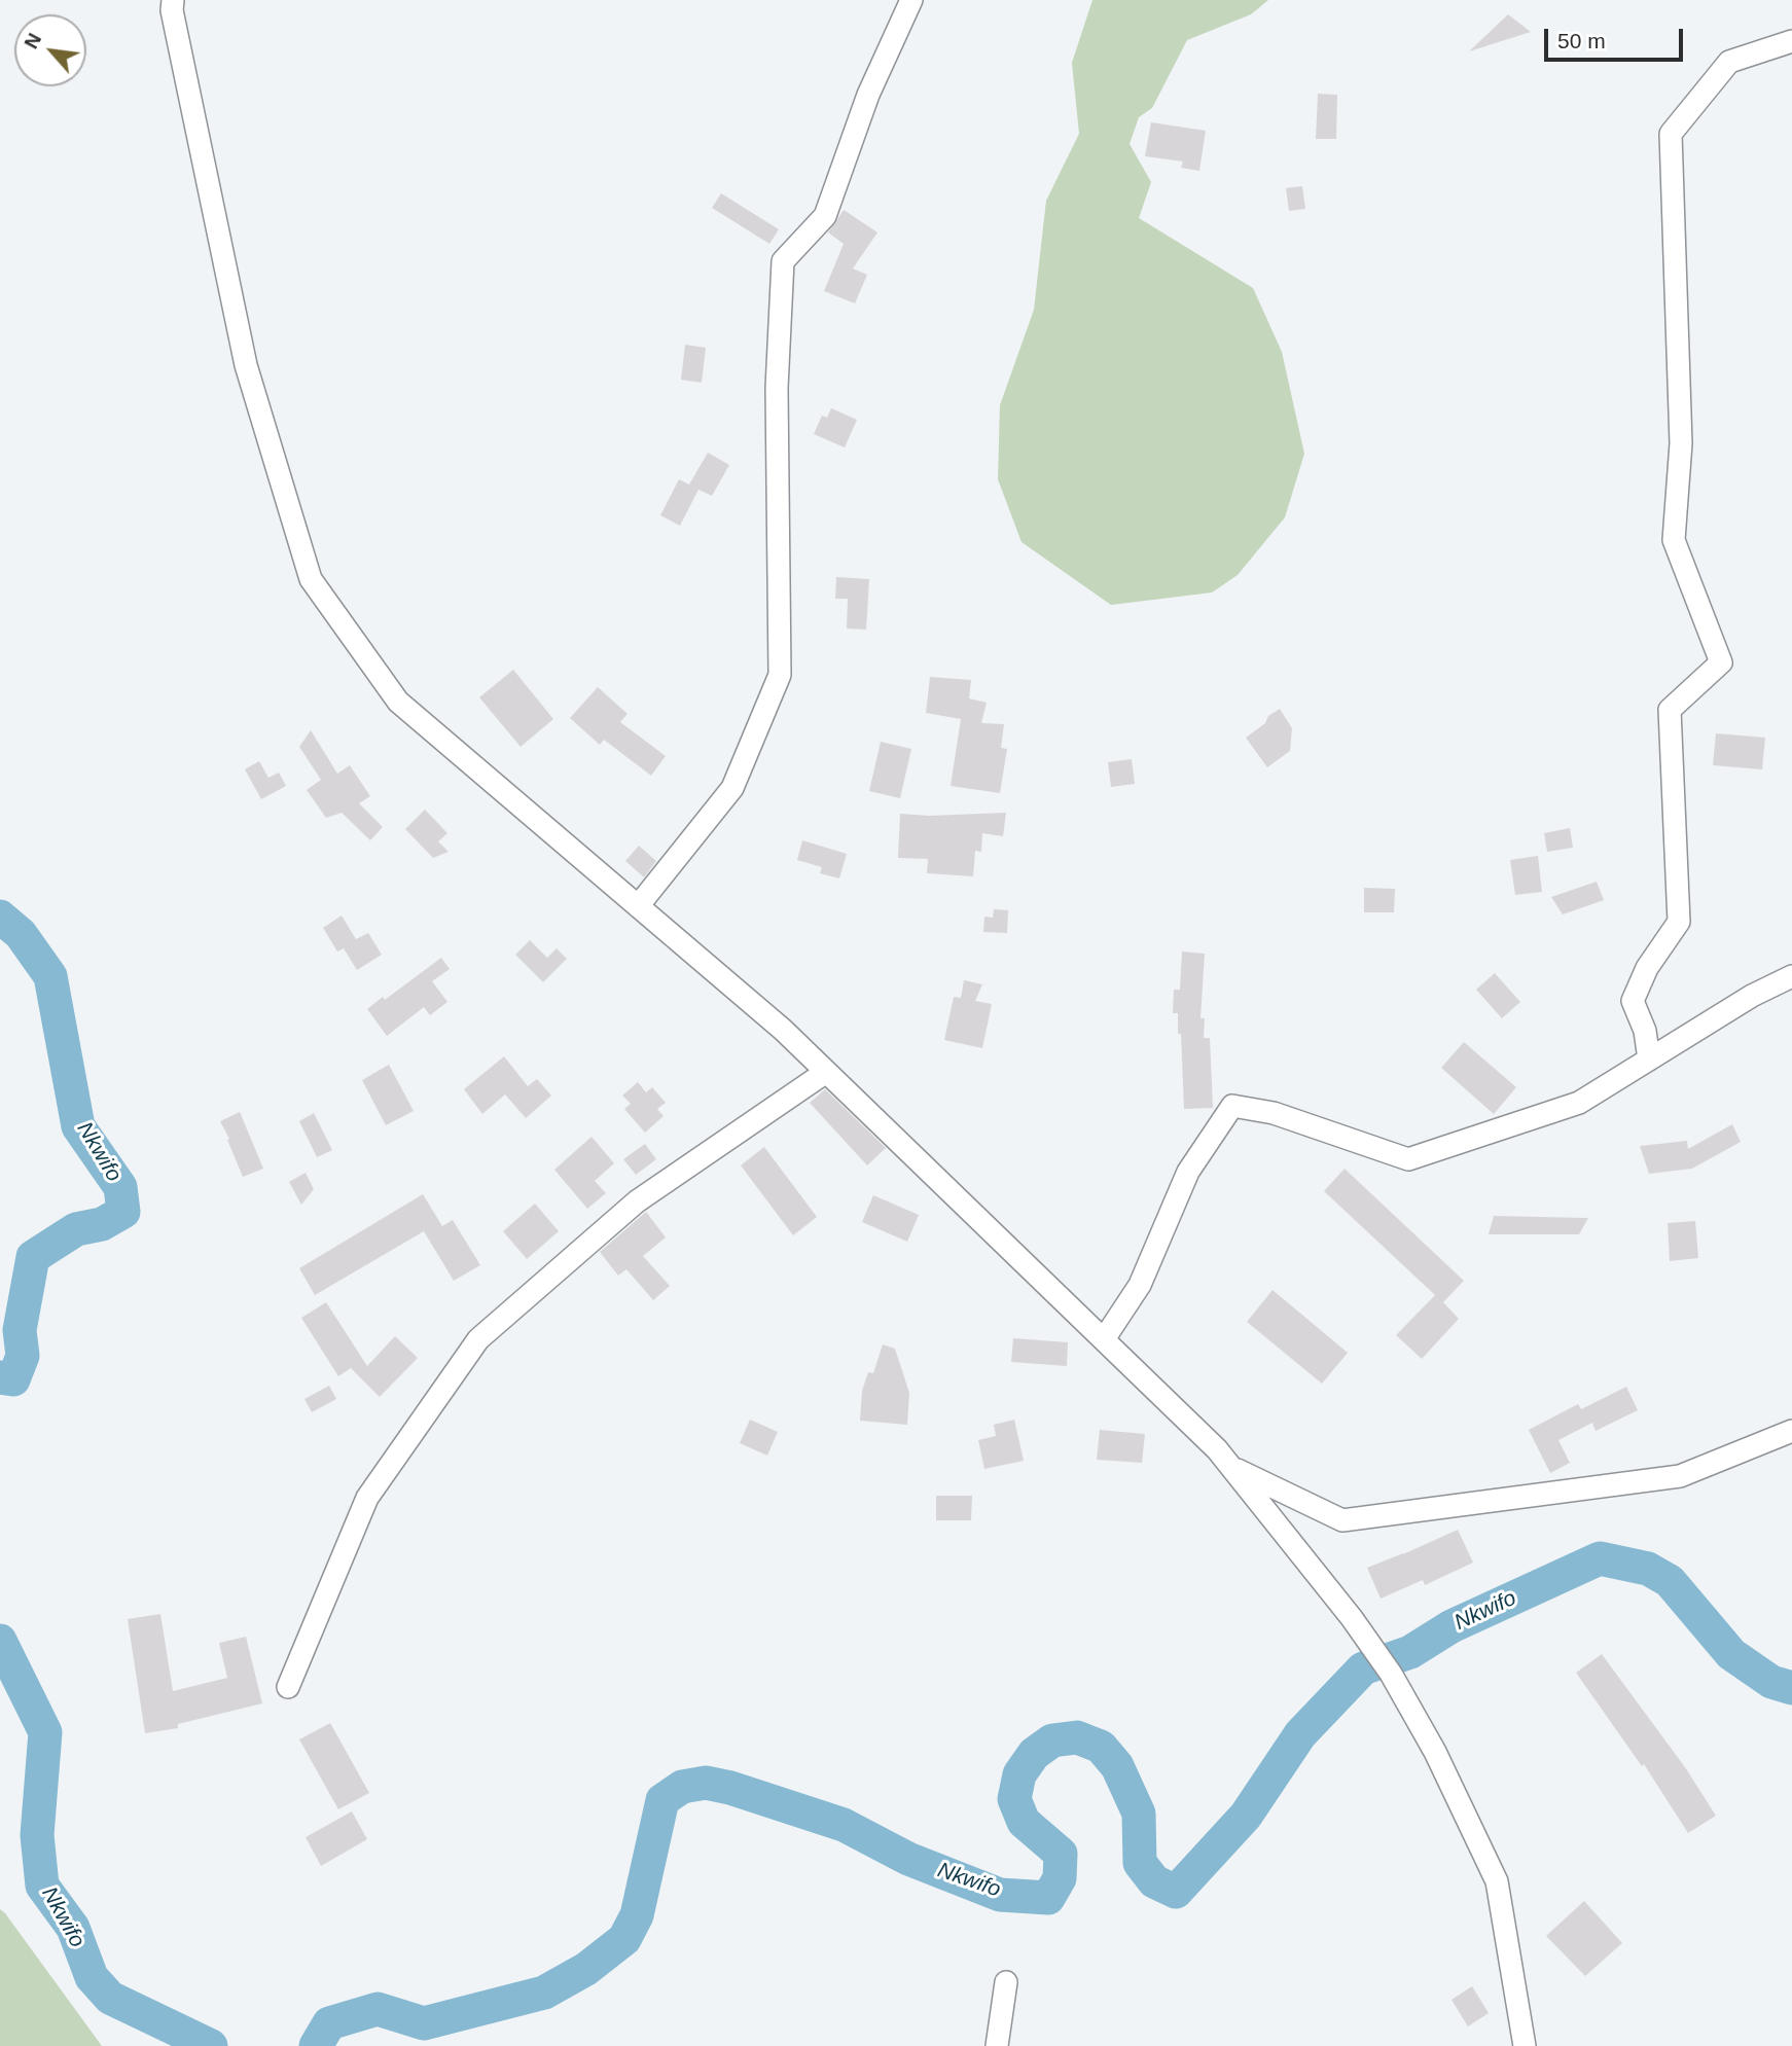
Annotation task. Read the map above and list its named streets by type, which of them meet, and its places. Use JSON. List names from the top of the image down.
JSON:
{
  "water": ["Nkwifo"],
  "scale_bar": "50 m",
  "north": "top left"
}
